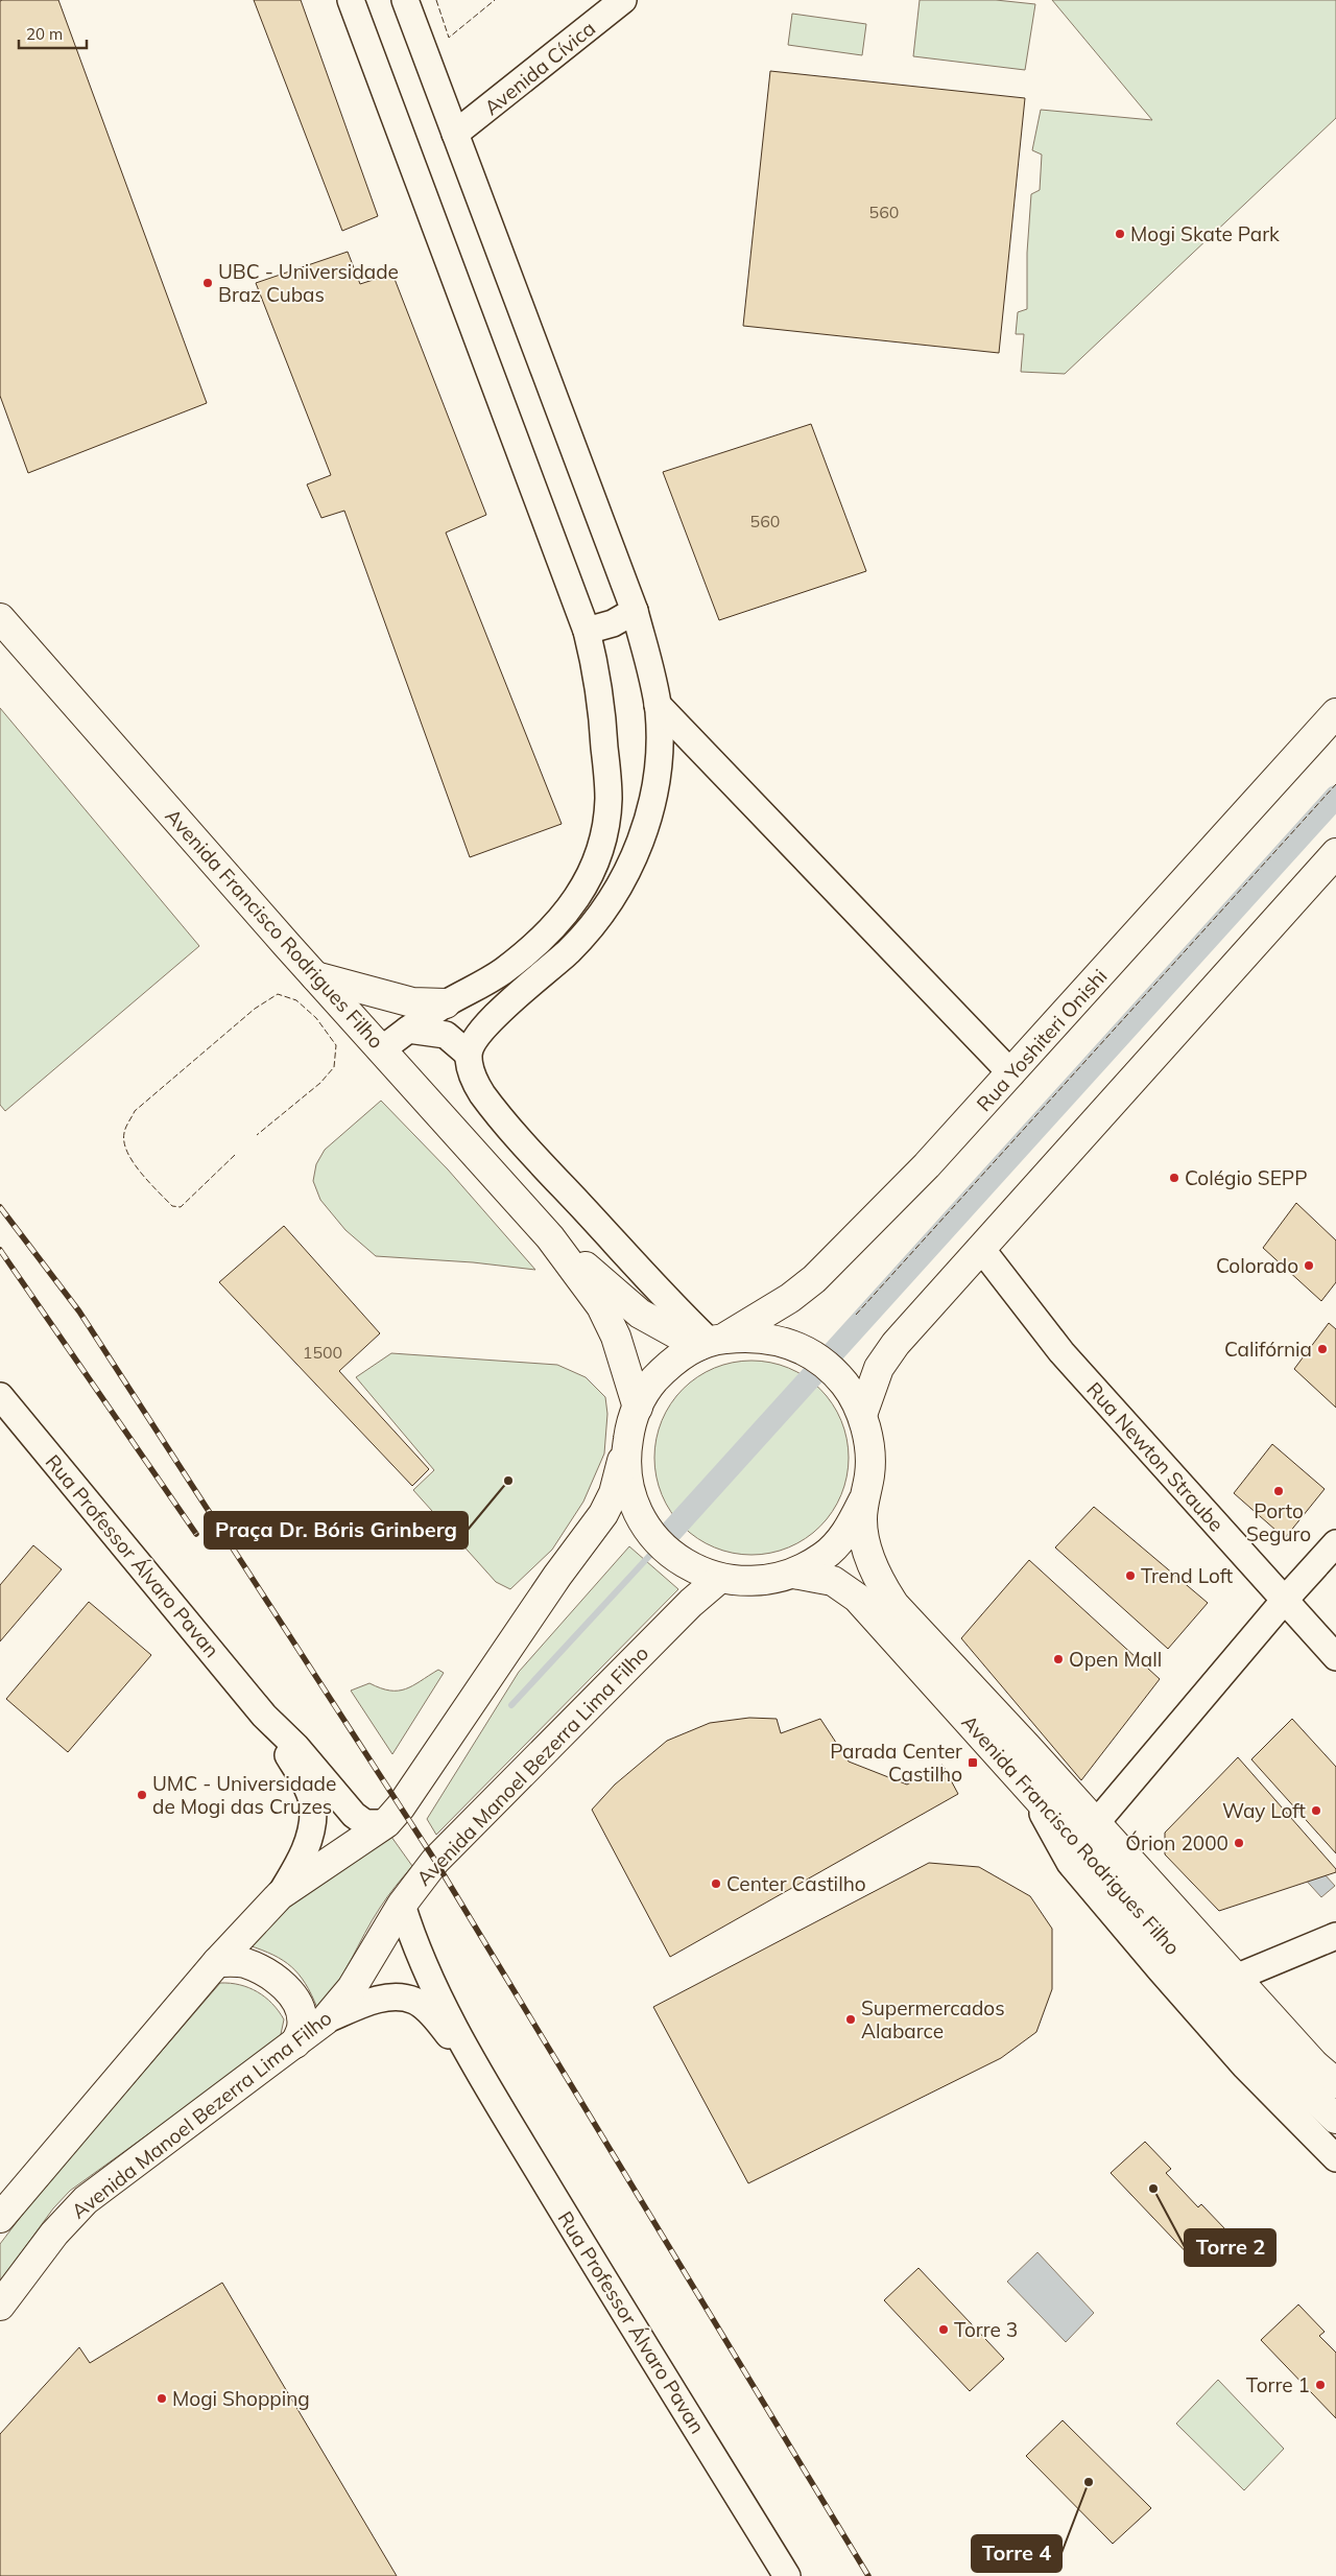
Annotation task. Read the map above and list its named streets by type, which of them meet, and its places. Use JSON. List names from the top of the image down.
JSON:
{
  "streets": {
    "main road": ["Avenida Francisco Rodrigues Filho", "Rua Yoshiteri Onishi", "Avenida Manoel Bezerra Lima Filho"],
    "street": ["Avenida Cívica", "Rua Newton Straube", "Rua Professor Álvaro Pavan"]
  },
  "crossings": [
    ["Avenida Francisco Rodrigues Filho", "Rua Yoshiteri Onishi"],
    ["Avenida Francisco Rodrigues Filho", "Avenida Manoel Bezerra Lima Filho"],
    ["Rua Professor Álvaro Pavan", "Avenida Manoel Bezerra Lima Filho"]
  ],
  "places": {
    "other": [
      "Mogi Skate Park",
      "UBC - Universidade Braz Cubas",
      "Colégio SEPP",
      "Colorado",
      "Califórnia",
      "Praça Dr. Bóris Grinberg",
      "Porto Seguro",
      "Trend Loft",
      "Open Mall",
      "UMC - Universidade de Mogi das Cruzes",
      "Way Loft",
      "Órion 2000",
      "Center Castilho",
      "Supermercados Alabarce",
      "Torre 2",
      "Torre 3",
      "Torre 1",
      "Mogi Shopping",
      "Torre 4"
    ],
    "transit": ["Parada Center Castilho"]
  },
  "house_numbers": ["560", "560", "1500"],
  "scale_bar": "20 m"
}
